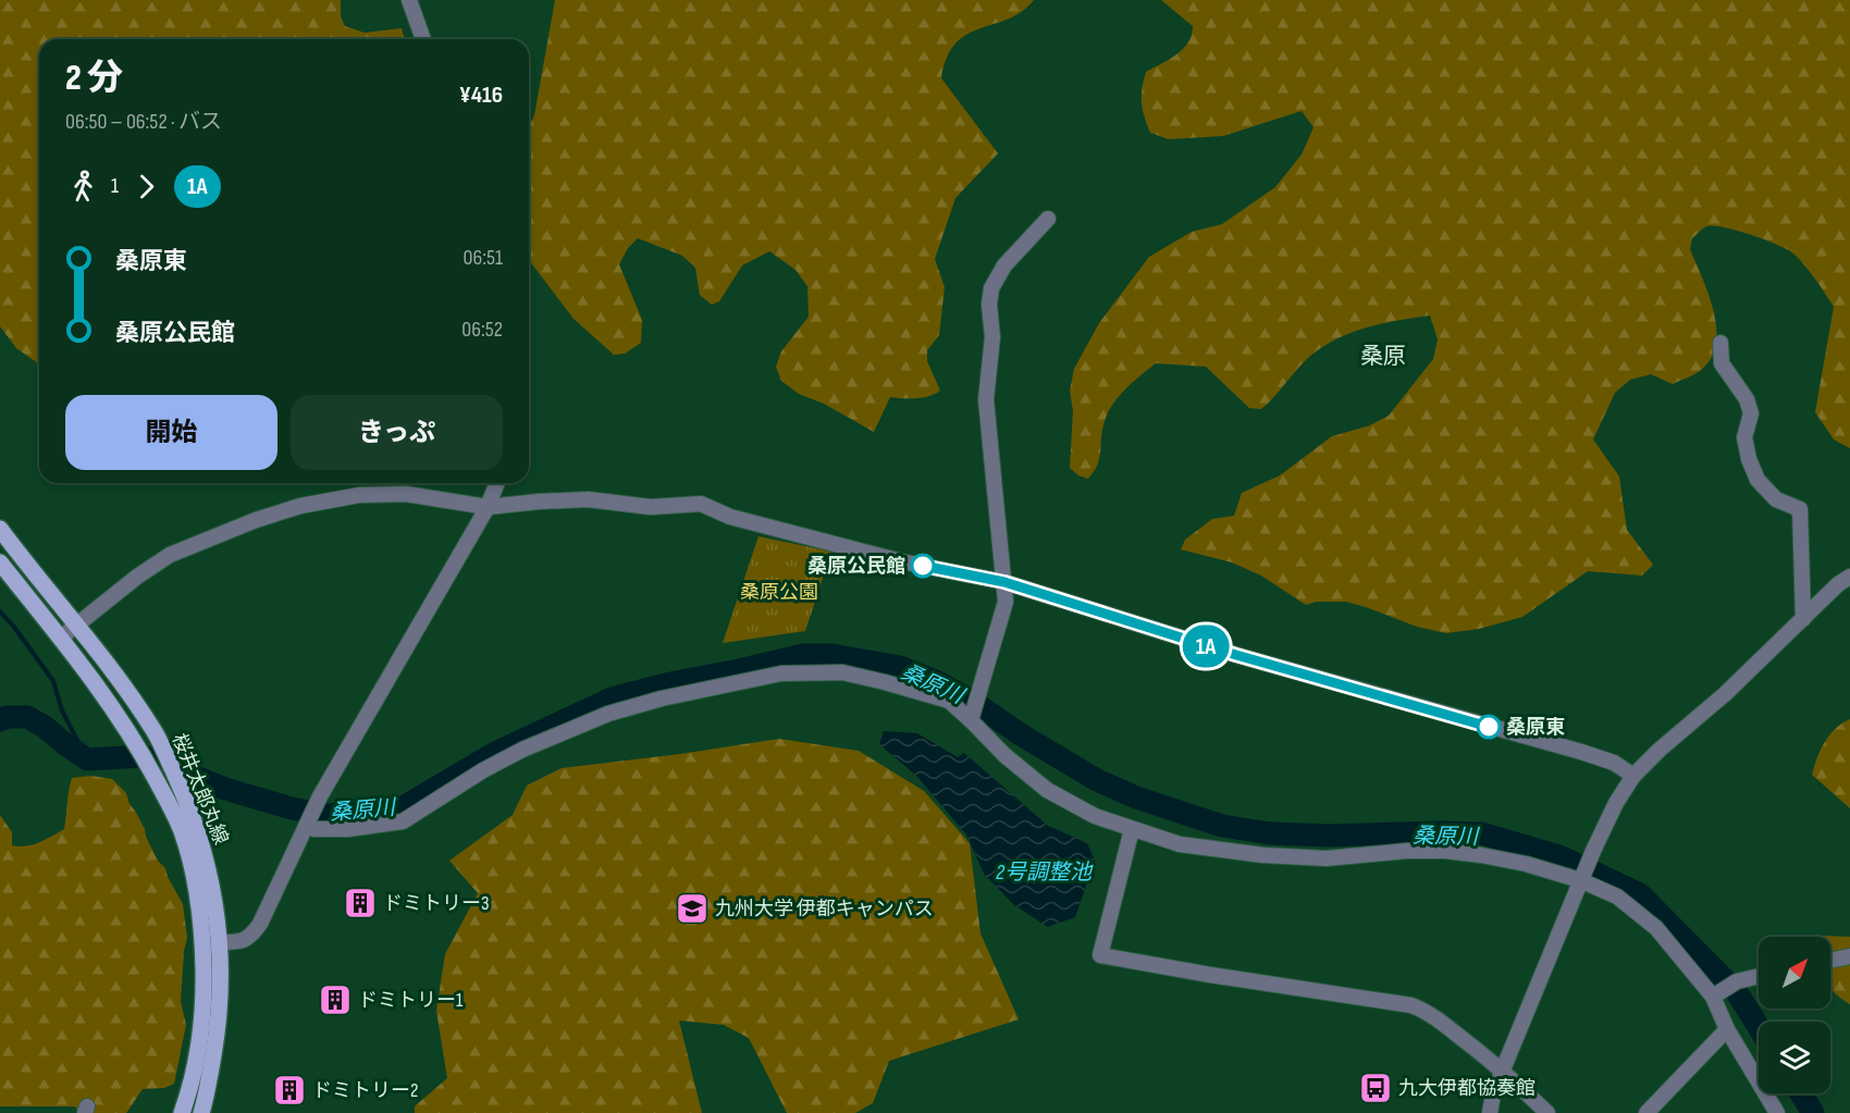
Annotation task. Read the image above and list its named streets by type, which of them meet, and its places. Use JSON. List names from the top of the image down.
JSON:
{
  "streets": {
    "main road": ["桜井太郎丸線"]
  },
  "districts": ["桑原"],
  "water": ["桑原川", "2号調整池"],
  "parks": ["桑原公園"],
  "places": {
    "other": ["桑原公民館", "桑原東"],
    "building": ["ドミトリー3", "ドミトリー1", "ドミトリー2"],
    "school or university": ["九州大学 伊都キャンパス"],
    "bus stop": ["九大伊都協奏館"]
  },
  "lines": ["bus line 1A"],
  "north": "top right",
  "page": {
    "on_map": "1A",
    "heading": ["2 分", "06:50 – 06:52 · バス", "¥416"],
    "legs": ["1", "1A"],
    "list": [
      {
        "name": "桑原東",
        "value": "06:51"
      },
      {
        "name": "桑原公民館",
        "value": "06:52"
      }
    ],
    "buttons": ["開始", "きっぷ"]
  }
}
